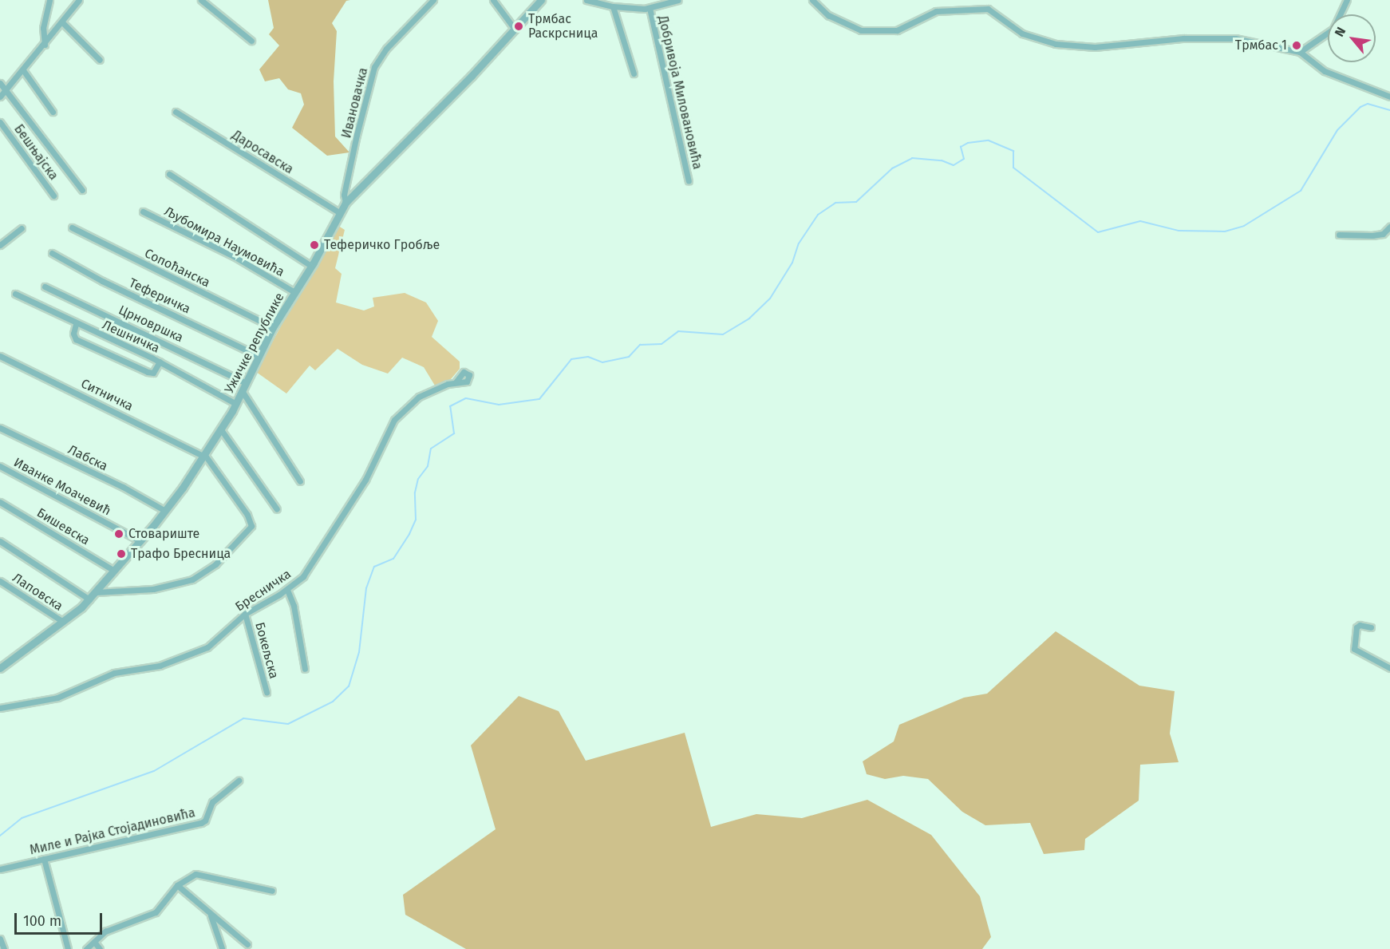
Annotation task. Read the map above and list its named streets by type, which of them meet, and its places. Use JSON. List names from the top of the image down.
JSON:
{
  "streets": {
    "street": [
      "Добривоја Миловановића",
      "Ивановачка",
      "Бешњајска",
      "Даросавска",
      "Љубомира Наумовића",
      "Сопоћанска",
      "Теферичка",
      "Црновршка",
      "Лешничка",
      "Ужичке републике",
      "Ситничка",
      "Лабска",
      "Иванке Моачевић",
      "Бишевска",
      "Бресничка",
      "Лаповска",
      "Бокељска",
      "Миле и Рајка Стојадиновића"
    ]
  },
  "crossings": [
    ["Ивановачка", "Ужичке републике"],
    ["Даросавска", "Ужичке републике"],
    ["Љубомира Наумовића", "Ужичке републике"],
    ["Сопоћанска", "Ужичке републике"],
    ["Теферичка", "Ужичке републике"],
    ["Црновршка", "Ужичке републике"],
    ["Лешничка", "Ужичке републике"],
    ["Ужичке републике", "Ситничка"],
    ["Ужичке републике", "Лабска"],
    ["Ужичке републике", "Иванке Моачевић"],
    ["Ужичке републике", "Бишевска"],
    ["Ужичке републике", "Лаповска"],
    ["Бресничка", "Бокељска"]
  ],
  "places": [
    "Трмбас Раскрсница",
    "Трмбас 1",
    "Теферичко Гробље",
    "Стовариште",
    "Трафо Бресница"
  ],
  "scale_bar": "100 m",
  "north": "top left"
}
